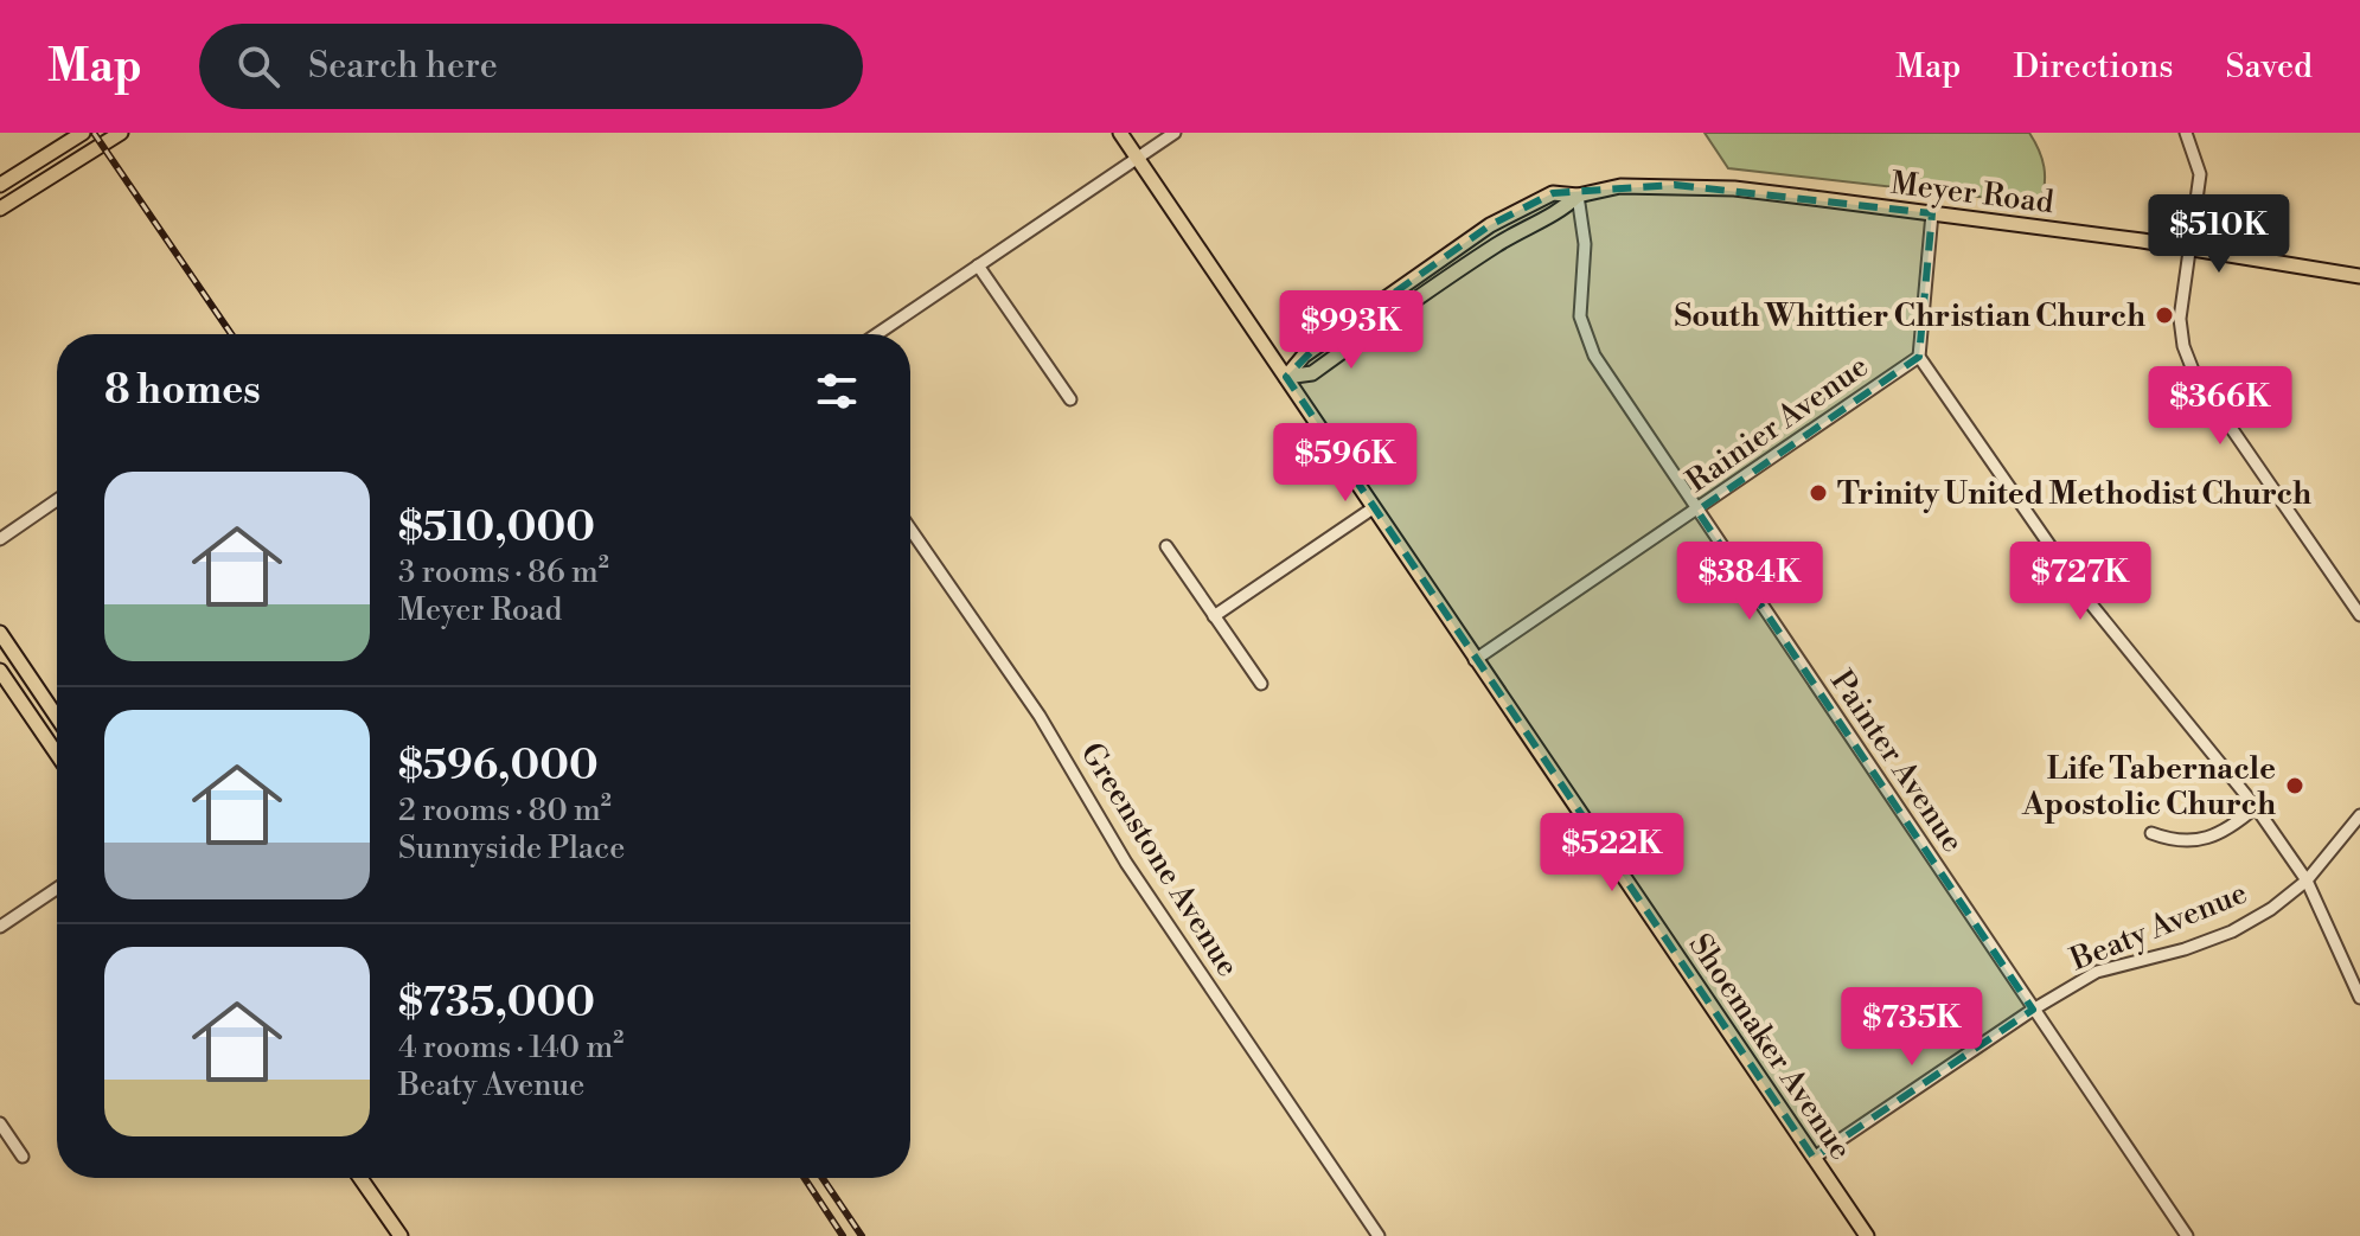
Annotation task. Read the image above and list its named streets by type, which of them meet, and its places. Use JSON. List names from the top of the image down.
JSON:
{
  "streets": {
    "main road": ["Meyer Road", "Shoemaker Avenue"],
    "street": [
      "Rainier Avenue",
      "Painter Avenue",
      "Greenstone Avenue",
      "Beaty Avenue"
    ]
  },
  "crossings": [
    ["Meyer Road", "Painter Avenue"],
    ["Meyer Road", "Shoemaker Avenue"],
    ["Rainier Avenue", "Painter Avenue"],
    ["Rainier Avenue", "Shoemaker Avenue"],
    ["Painter Avenue", "Beaty Avenue"],
    ["Beaty Avenue", "Shoemaker Avenue"]
  ],
  "places": ["South Whittier Christian Church", "Trinity United Methodist Church", "Life Tabernacle Apostolic Church"],
  "page": {
    "header": "Map",
    "search": "Search here",
    "nav": ["Map", "Directions", "Saved"],
    "price": [
      "$510K",
      "$993K",
      "$366K",
      "$596K",
      "$384K",
      "$727K",
      "$522K",
      "$735K"
    ],
    "heading": "8 homes",
    "list": [
      {
        "name": "$510,000",
        "note": "3 rooms · 86 m² · Meyer Road"
      },
      {
        "name": "$596,000",
        "note": "2 rooms · 80 m² · Sunnyside Place"
      },
      {
        "name": "$735,000",
        "note": "4 rooms · 140 m² · Beaty Avenue"
      }
    ]
  }
}
